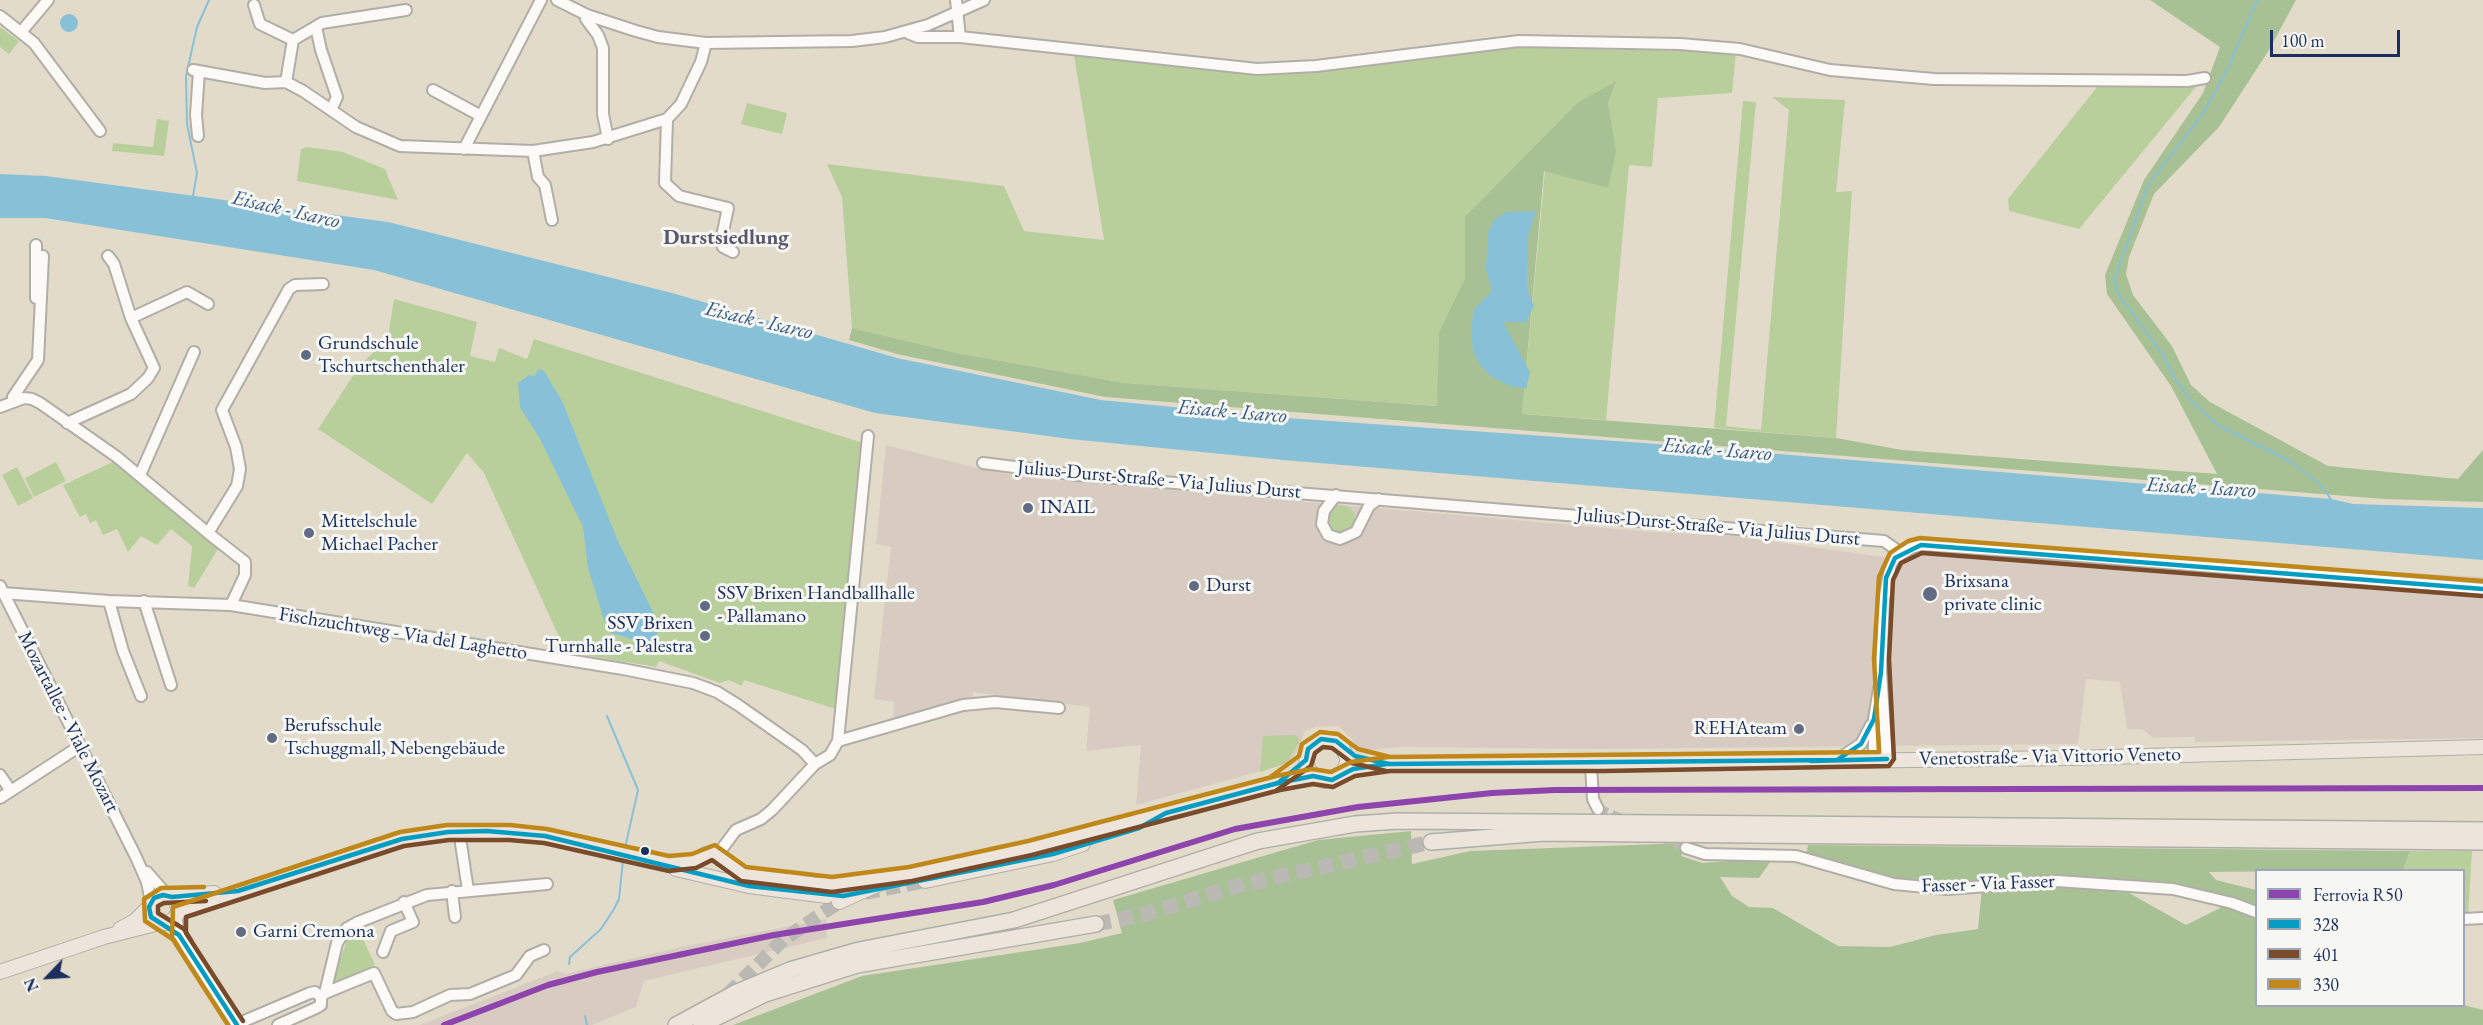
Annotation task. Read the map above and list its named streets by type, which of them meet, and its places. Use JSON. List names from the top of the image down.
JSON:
{
  "streets": {
    "main road": ["Mozartallee - Viale Mozart", "Venetostraße - Via Vittorio Veneto"],
    "street": ["Julius-Durst-Straße - Via Julius Durst", "Fischzuchtweg - Via del Laghetto", "Fasser - Via Fasser"]
  },
  "crossings": [
    ["Fischzuchtweg - Via del Laghetto", "Mozartallee - Viale Mozart"]
  ],
  "districts": ["Durstsiedlung"],
  "water": ["Eisack - Isarco"],
  "places": [
    "Grundschule Tschurtschenthaler",
    "INAIL",
    "Mittelschule Michael Pacher",
    "Durst",
    "Brixsana private clinic",
    "SSV Brixen Handballhalle - Pallamano",
    "SSV Brixen Turnhalle - Palestra",
    "REHAteam",
    "Berufsschule Tschuggmall, Nebengebäude",
    "Garni Cremona"
  ],
  "lines": [
    "transit line 330",
    "transit line 328",
    "transit line 401",
    "rail line R50"
  ],
  "legend": [
    "Ferrovia R50",
    "328",
    "401",
    "330"
  ],
  "scale_bar": "100 m",
  "north": "bottom left"
}
